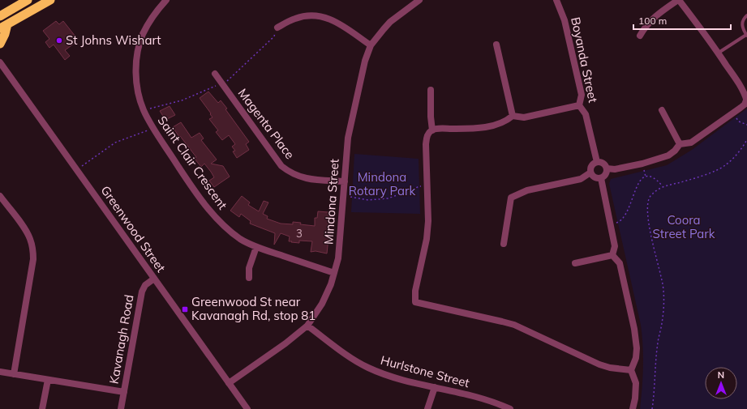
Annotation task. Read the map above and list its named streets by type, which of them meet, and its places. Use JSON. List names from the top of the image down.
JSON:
{
  "streets": {
    "street": [
      "Boyanda Street",
      "Magenta Place",
      "Saint Clair Crescent",
      "Mindona Street",
      "Greenwood Street",
      "Kavanagh Road",
      "Hurlstone Street"
    ]
  },
  "crossings": [
    ["Magenta Place", "Mindona Street"],
    ["Saint Clair Crescent", "Mindona Street"],
    ["Mindona Street", "Greenwood Street"],
    ["Mindona Street", "Hurlstone Street"],
    ["Greenwood Street", "Kavanagh Road"]
  ],
  "parks": ["Mindona Rotary Park", "Coora Street Park"],
  "places": {
    "other": ["St Johns Wishart"],
    "transit": ["Greenwood St near Kavanagh Rd, stop 81"]
  },
  "house_numbers": ["3"],
  "scale_bar": "100 m",
  "north": "top"
}
